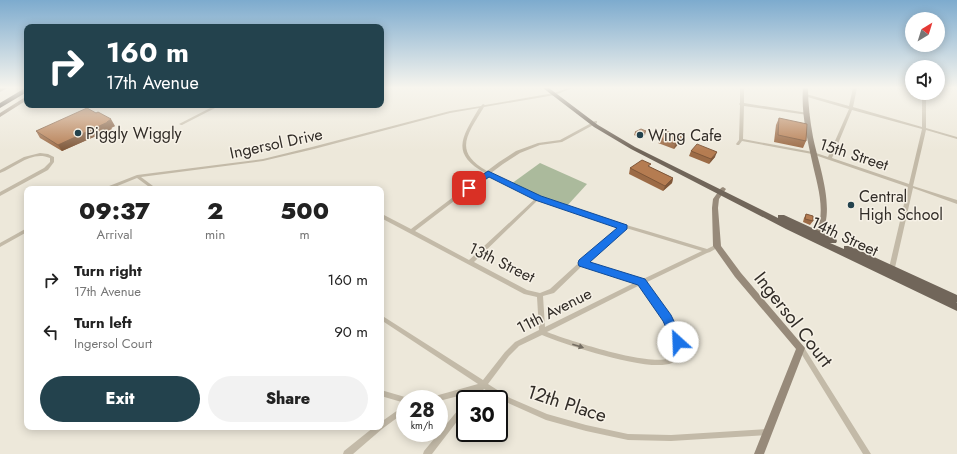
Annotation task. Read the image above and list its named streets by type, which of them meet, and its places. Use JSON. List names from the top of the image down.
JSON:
{
  "streets": {
    "main road": ["14th Street"],
    "street": [
      "Ingersol Drive",
      "15th Street",
      "13th Street",
      "11th Avenue",
      "Ingersol Court",
      "12th Place"
    ]
  },
  "crossings": [
    ["13th Street", "11th Avenue"],
    ["11th Avenue", "Ingersol Court"],
    ["11th Avenue", "12th Place"]
  ],
  "places": ["Piggly Wiggly", "Wing Cafe", "Central High School"],
  "north": "top right",
  "page": {
    "turn": ["160 m", "17th Avenue"],
    "eta": [
      "09:37",
      "Arrival",
      "2",
      "min",
      "500",
      "m"
    ],
    "list": [
      {
        "name": "Turn right",
        "note": "17th Avenue",
        "value": "160 m"
      },
      {
        "name": "Turn left",
        "note": "Ingersol Court",
        "value": "90 m"
      }
    ],
    "buttons": ["Exit", "Share"],
    "speed": "28 km/h",
    "limit": "30"
  }
}
